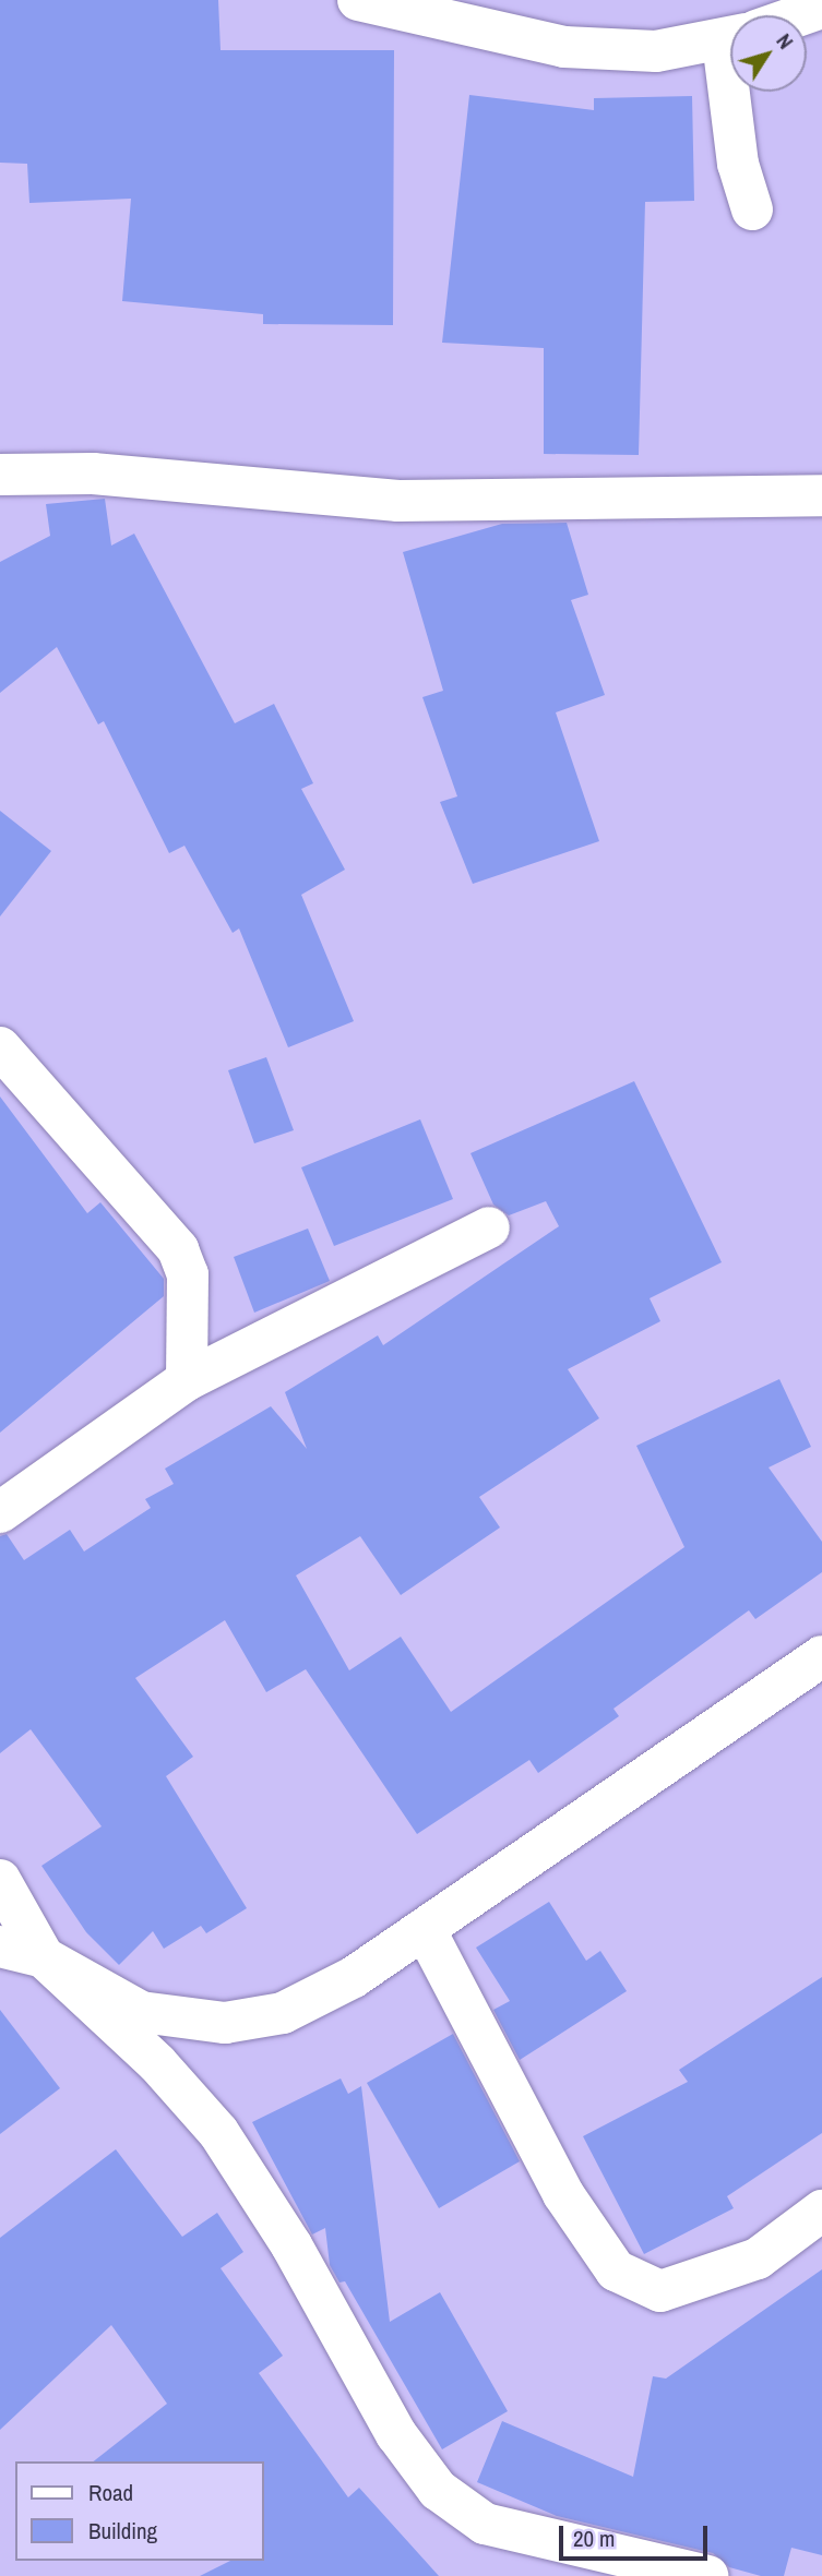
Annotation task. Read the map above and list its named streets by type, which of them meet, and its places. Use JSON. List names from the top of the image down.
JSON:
{
  "legend": ["Road", "Building"],
  "scale_bar": "20 m",
  "north": "top right"
}
